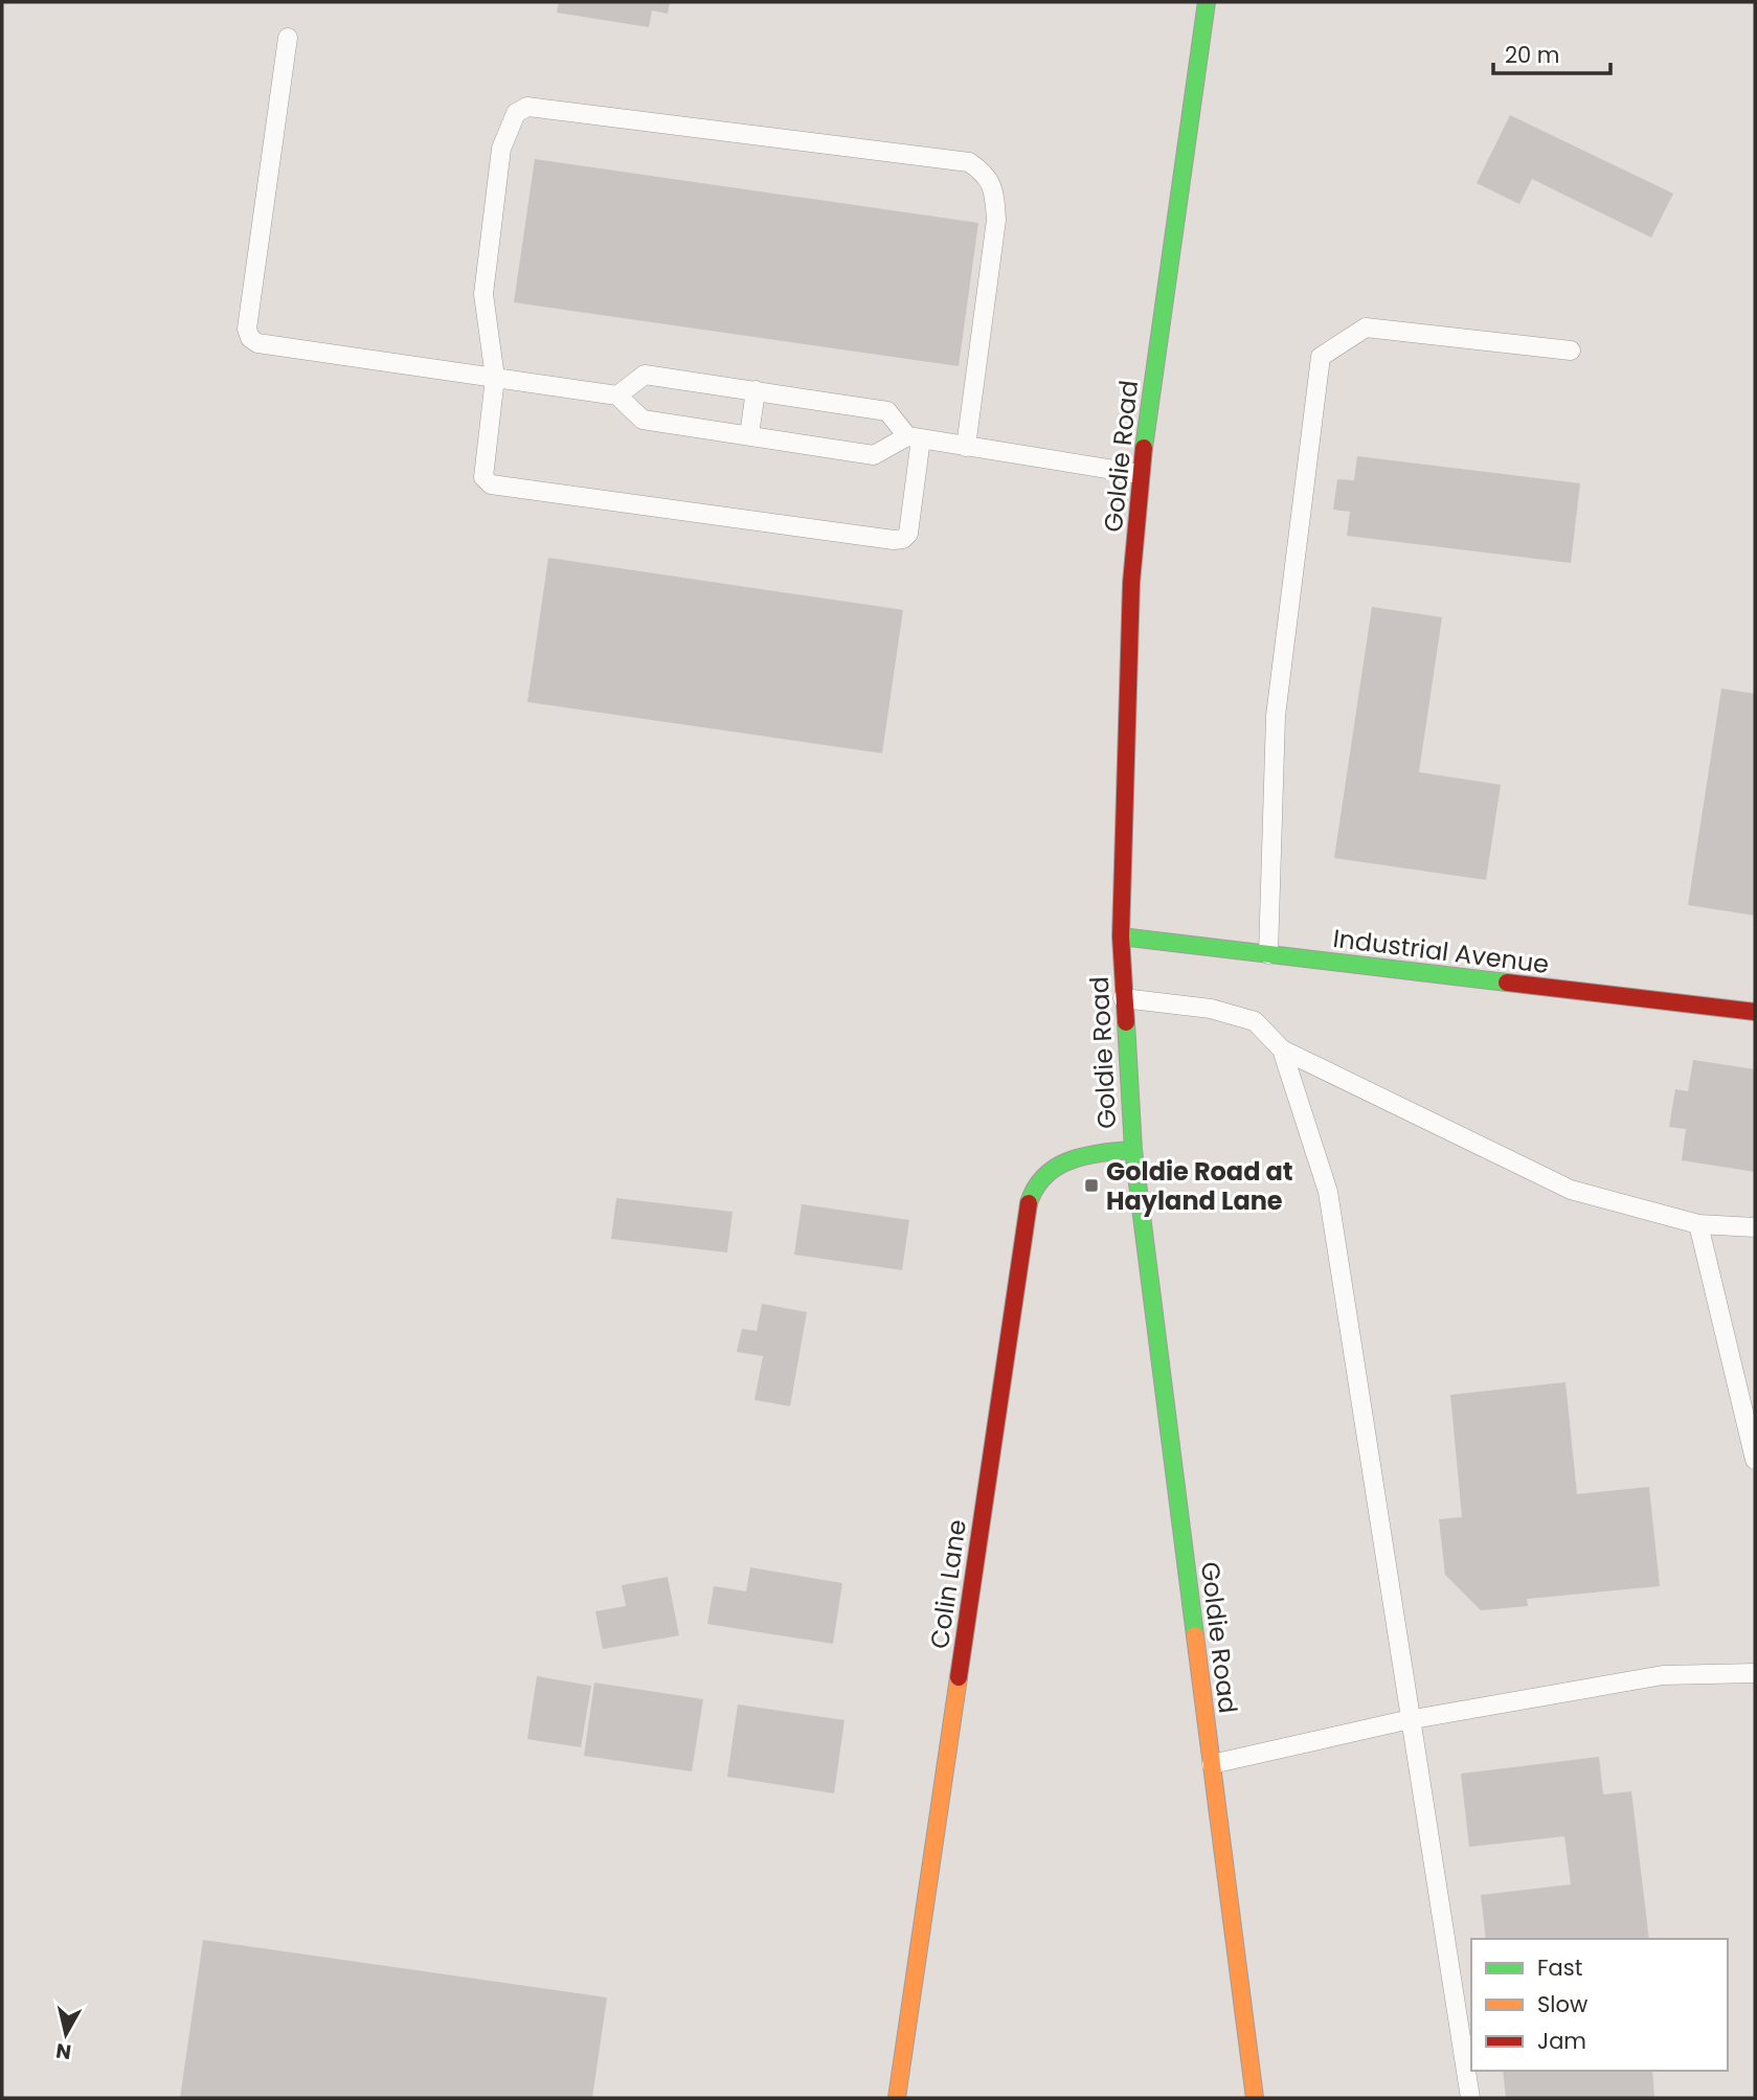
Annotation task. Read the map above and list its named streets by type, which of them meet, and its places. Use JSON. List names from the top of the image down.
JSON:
{
  "streets": {
    "street": ["Goldie Road", "Industrial Avenue", "Colin Lane"]
  },
  "crossings": [
    ["Goldie Road", "Industrial Avenue"],
    ["Goldie Road", "Colin Lane"]
  ],
  "places": {
    "transit": ["Goldie Road at Hayland Lane"]
  },
  "legend": ["Fast", "Slow", "Jam"],
  "scale_bar": "20 m",
  "north": "bottom"
}
